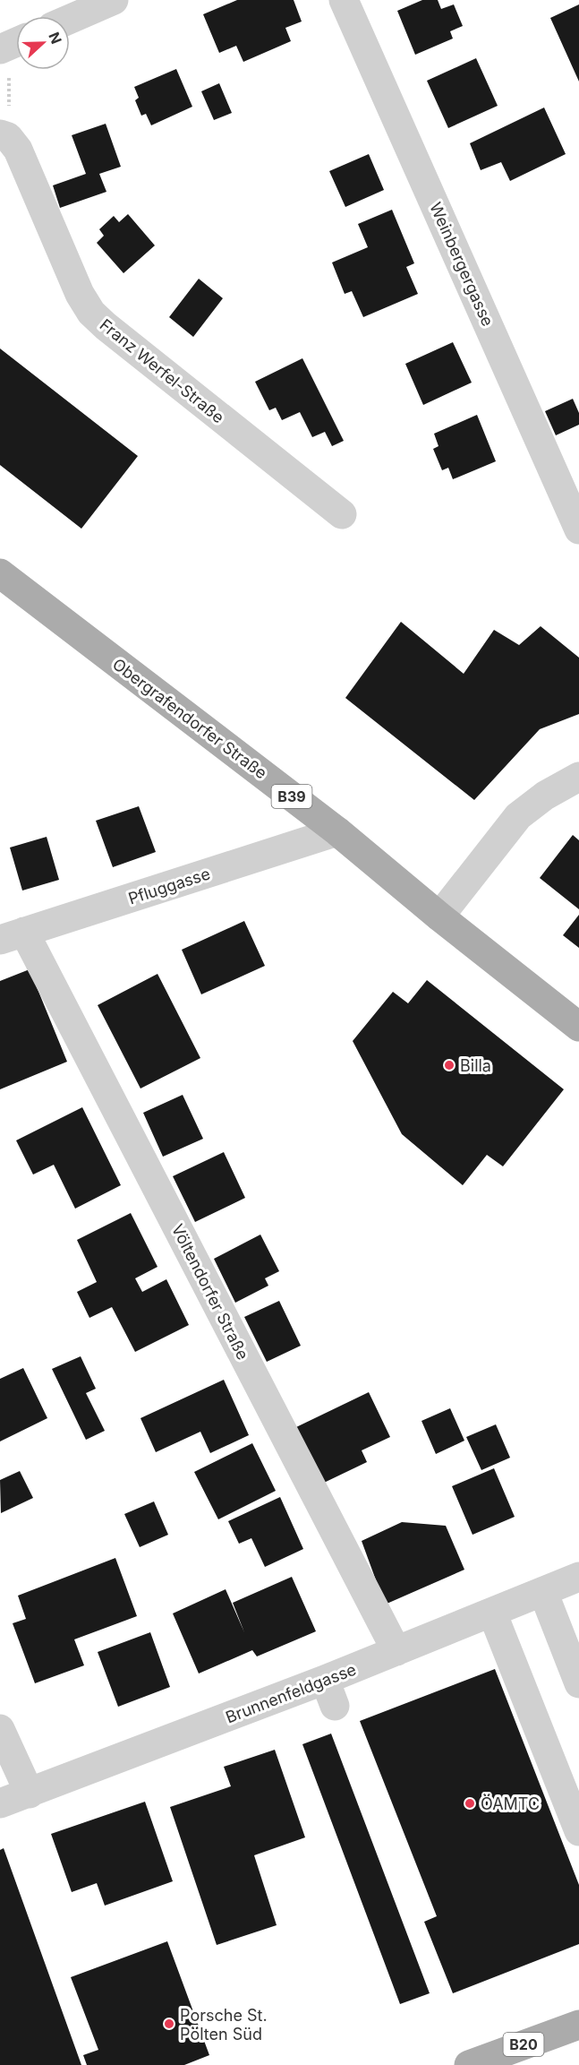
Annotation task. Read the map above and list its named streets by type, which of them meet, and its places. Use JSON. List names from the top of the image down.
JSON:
{
  "streets": {
    "main road": ["Obergrafendorfer Straße", "B39", "B20"],
    "street": [
      "Weinbergergasse",
      "Franz Werfel-Straße",
      "Pfluggasse",
      "Völtendorfer Straße",
      "Brunnenfeldgasse"
    ]
  },
  "crossings": [
    ["Obergrafendorfer Straße", "Pfluggasse"],
    ["Pfluggasse", "Völtendorfer Straße"],
    ["Völtendorfer Straße", "Brunnenfeldgasse"]
  ],
  "places": ["Billa", "ÖAMTC", "Porsche St. Pölten Süd"],
  "north": "right"
}
